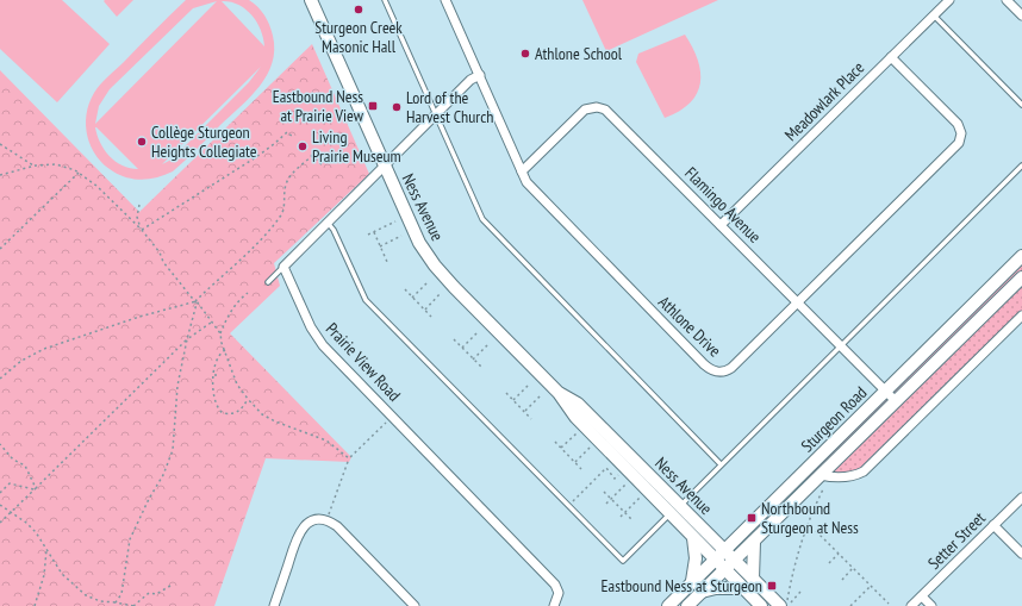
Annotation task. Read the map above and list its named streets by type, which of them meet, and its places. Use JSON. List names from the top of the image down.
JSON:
{
  "streets": {
    "main road": ["Ness Avenue", "Sturgeon Road"],
    "street": [
      "Meadowlark Place",
      "Flamingo Avenue",
      "Athlone Drive",
      "Prairie View Road",
      "Setter Street"
    ]
  },
  "crossings": [
    ["Meadowlark Place", "Flamingo Avenue"],
    ["Meadowlark Place", "Athlone Drive"],
    ["Flamingo Avenue", "Athlone Drive"],
    ["Flamingo Avenue", "Sturgeon Road"],
    ["Ness Avenue", "Sturgeon Road"]
  ],
  "places": {
    "other": [
      "Sturgeon Creek Masonic Hall",
      "Athlone School",
      "Lord of the Harvest Church",
      "Collège Sturgeon Heights Collegiate",
      "Living Prairie Museum"
    ],
    "transit": ["Eastbound Ness at Prairie View", "Northbound Sturgeon at Ness", "Eastbound Ness at Sturgeon"]
  }
}
